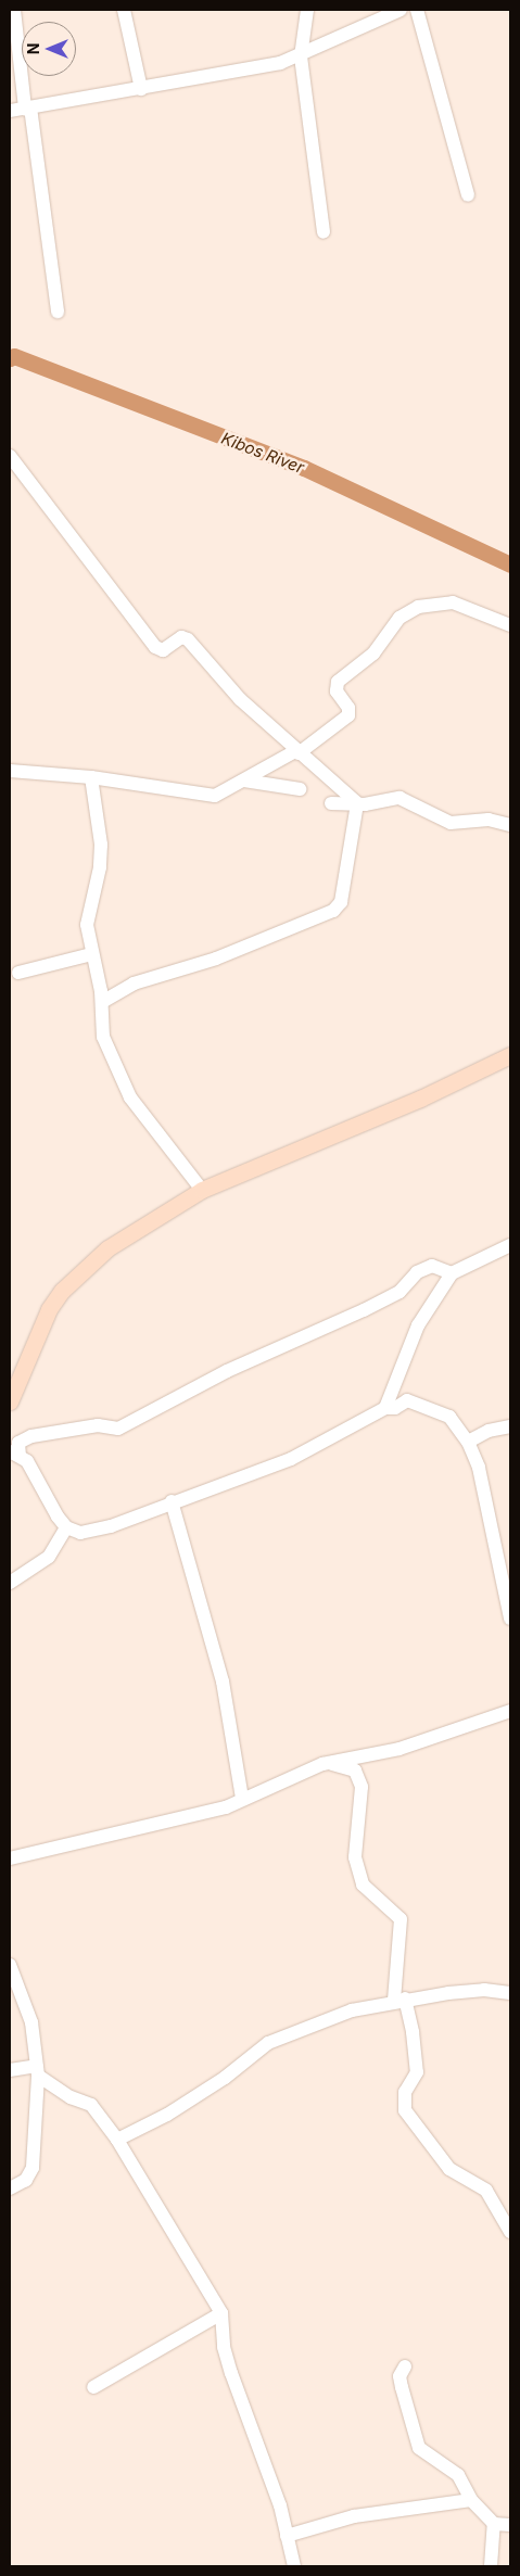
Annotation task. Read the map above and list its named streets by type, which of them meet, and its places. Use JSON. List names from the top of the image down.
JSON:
{
  "water": ["Kibos River"],
  "north": "left"
}
